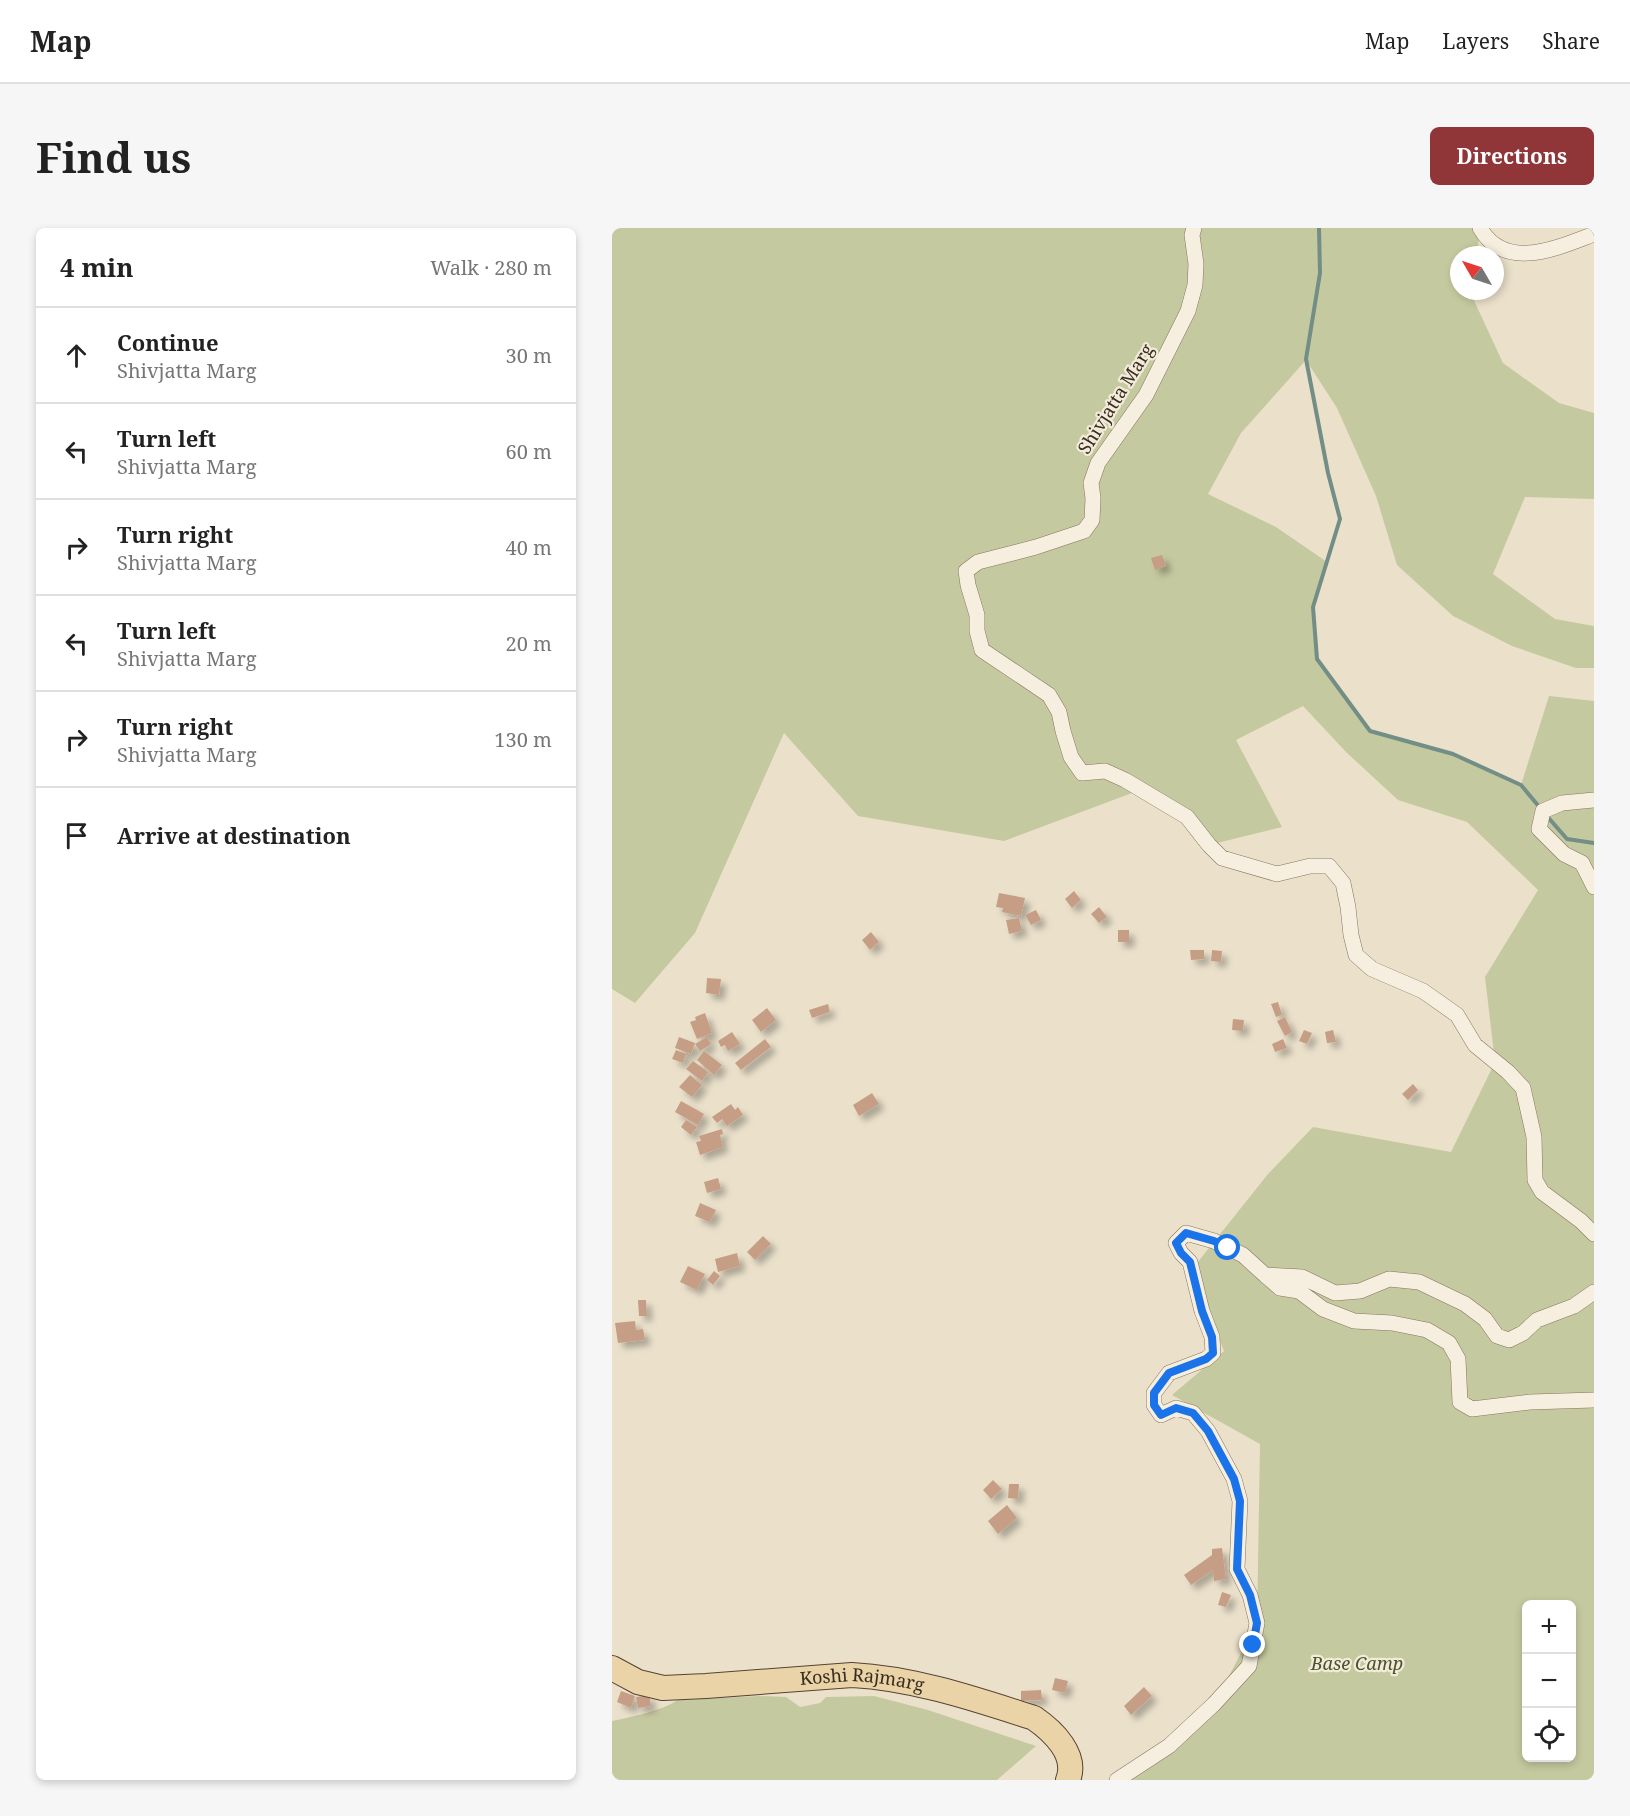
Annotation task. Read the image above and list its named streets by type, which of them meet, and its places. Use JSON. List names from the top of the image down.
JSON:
{
  "streets": {
    "main road": ["Koshi Rajmarg"],
    "street": ["Shivjatta Marg"]
  },
  "parks": ["Base Camp"],
  "north": "top left",
  "page": {
    "header": "Map",
    "nav": ["Map", "Layers", "Share"],
    "buttons": "Directions",
    "title": "Find us",
    "heading": ["4 min", "Walk · 280 m"],
    "list": [
      ["Continue", "Shivjatta Marg", "30 m"],
      ["Turn left", "Shivjatta Marg", "60 m"],
      ["Turn right", "Shivjatta Marg", "40 m"],
      ["Turn left", "Shivjatta Marg", "20 m"],
      ["Turn right", "Shivjatta Marg", "130 m"],
      "Arrive at destination"
    ],
    "map_buttons": ["+", "−"]
  }
}
